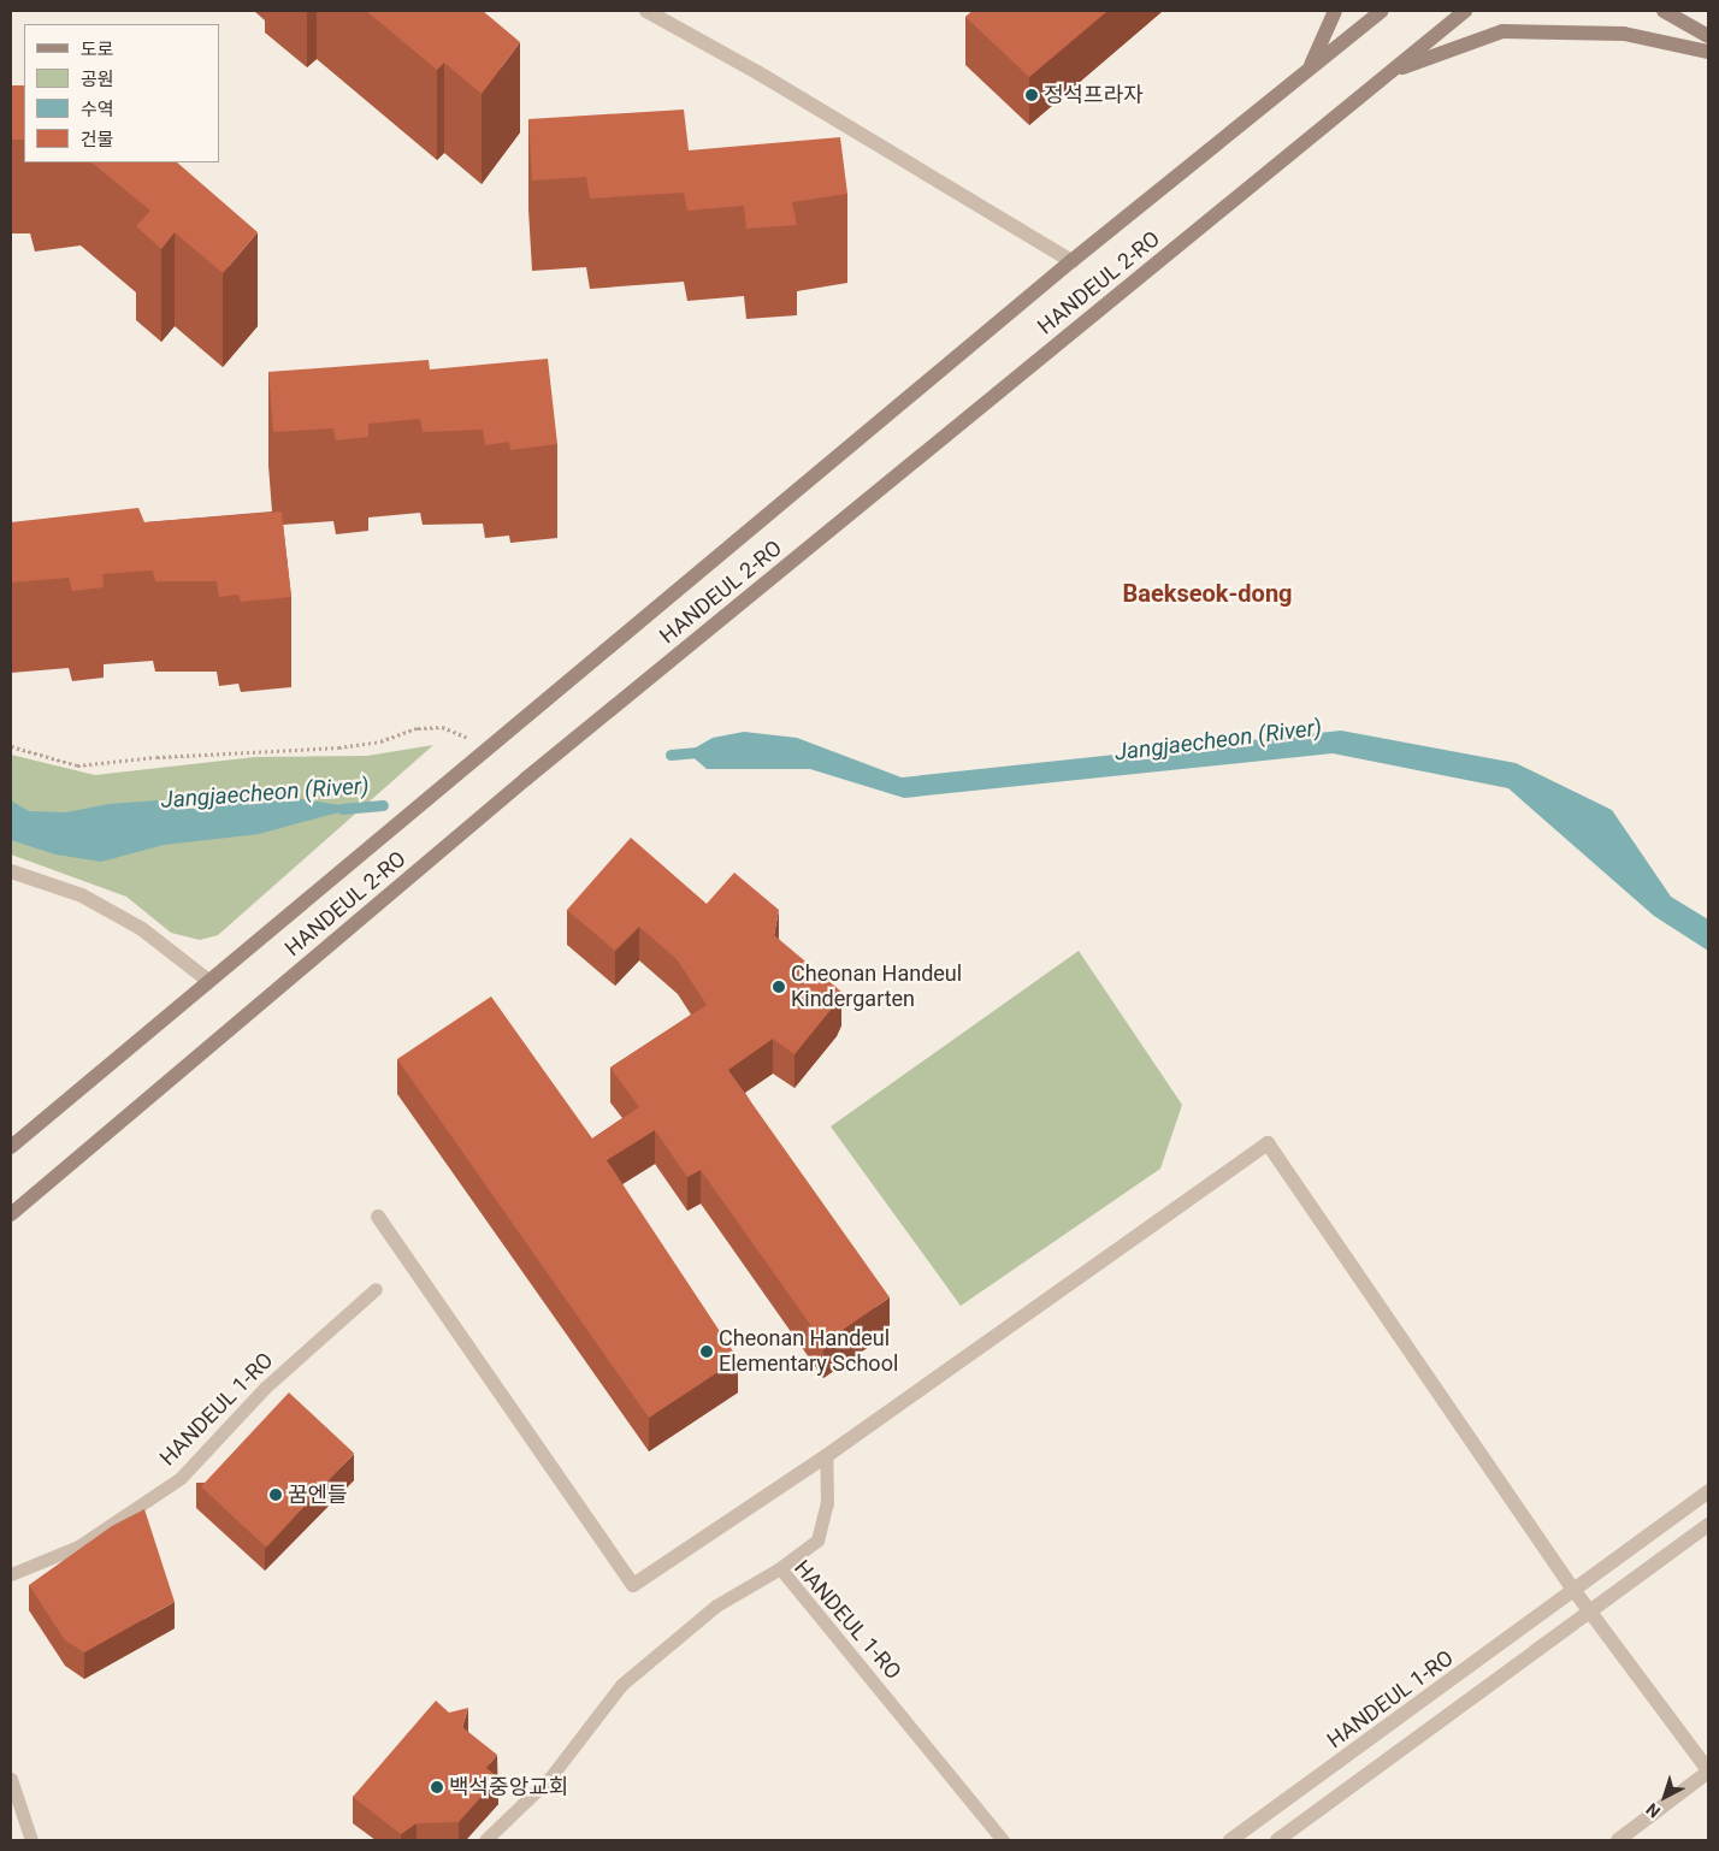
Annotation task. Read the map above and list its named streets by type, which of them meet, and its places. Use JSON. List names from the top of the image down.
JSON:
{
  "streets": {
    "street": ["HANDEUL 2-RO", "HANDEUL 1-RO"]
  },
  "districts": ["Baekseok-dong"],
  "water": ["Jangjaecheon (River)"],
  "places": [
    "정석프라자",
    "Cheonan Handeul Kindergarten",
    "Cheonan Handeul Elementary School",
    "꿈엔들",
    "백석중앙교회"
  ],
  "legend": [
    "도로",
    "공원",
    "수역",
    "건물"
  ],
  "north": "bottom left"
}
